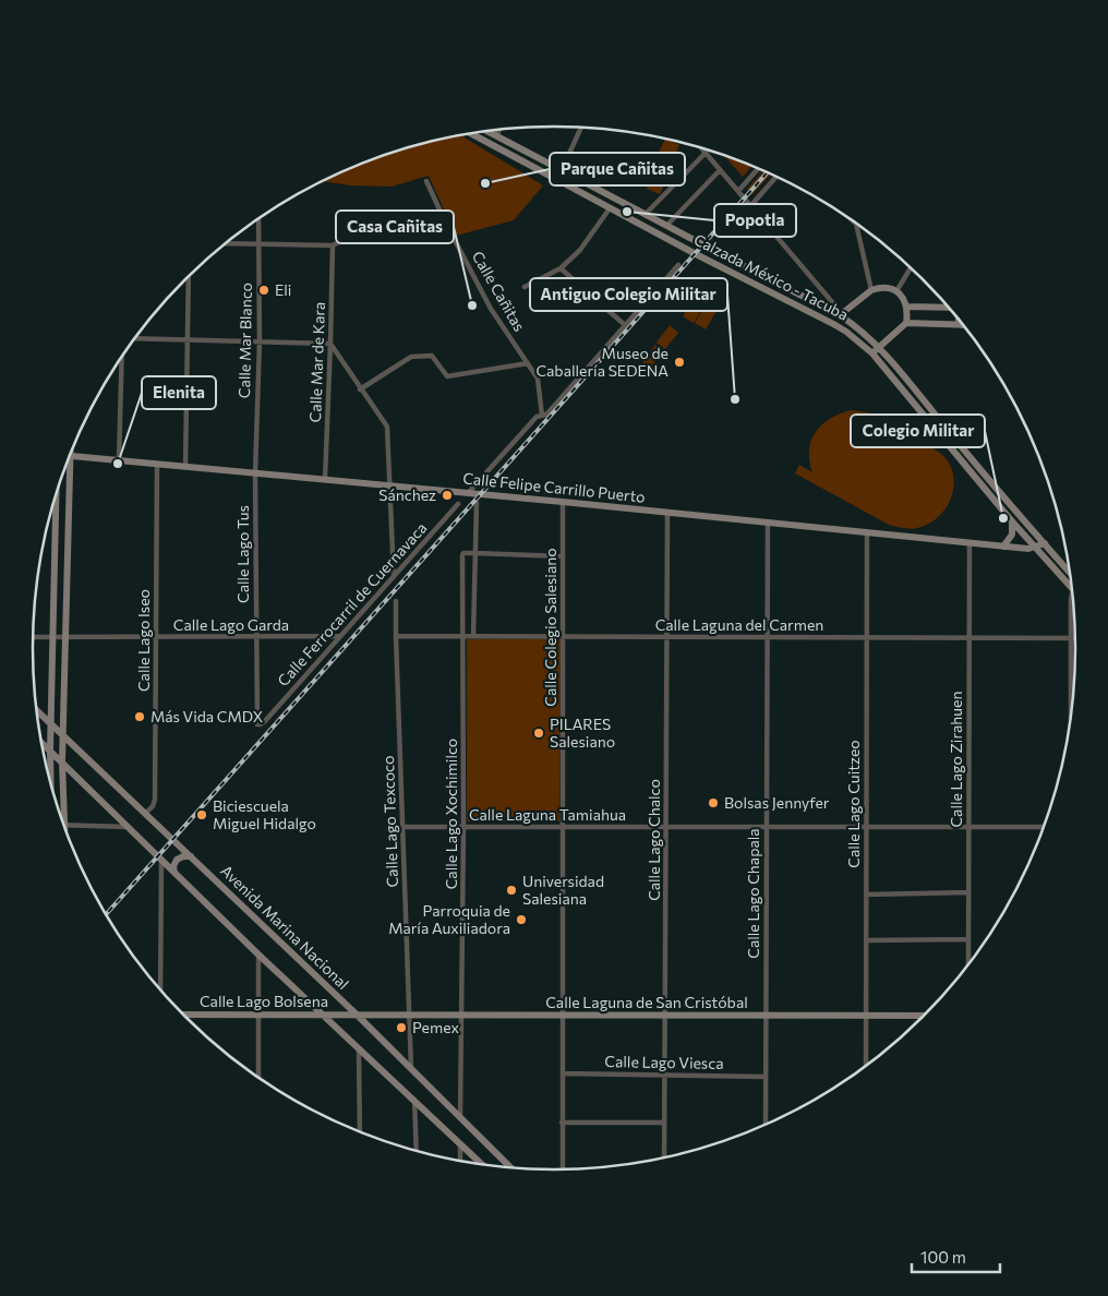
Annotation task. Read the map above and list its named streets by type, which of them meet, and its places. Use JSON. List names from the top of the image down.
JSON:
{
  "streets": {
    "main road": [
      "Calzada México - Tacuba",
      "Calle Felipe Carrillo Puerto",
      "Avenida Marina Nacional",
      "Calle Lago Bolsena",
      "Calle Laguna de San Cristóbal"
    ],
    "street": [
      "Calle Cañitas",
      "Calle Mar Blanco",
      "Calle Mar de Kara",
      "Calle Lago Tus",
      "Calle Ferrocarril de Cuernavaca",
      "Calle Lago Garda",
      "Calle Laguna del Carmen",
      "Calle Colegio Salesiano",
      "Calle Lago Iseo",
      "Calle Lago Zirahuen",
      "Calle Lago Cuitzeo",
      "Calle Lago Xochimilco",
      "Calle Laguna Tamiahua",
      "Calle Lago Texcoco",
      "Calle Lago Chalco",
      "Calle Lago Chapala",
      "Calle Lago Viesca"
    ]
  },
  "crossings": [
    ["Calzada México - Tacuba", "Calle Felipe Carrillo Puerto"],
    ["Calle Mar Blanco", "Calle Felipe Carrillo Puerto"],
    ["Calle Mar Blanco", "Calle Lago Tus"],
    ["Calle Mar de Kara", "Calle Felipe Carrillo Puerto"],
    ["Calle Felipe Carrillo Puerto", "Calle Lago Tus"],
    ["Calle Felipe Carrillo Puerto", "Calle Colegio Salesiano"],
    ["Calle Felipe Carrillo Puerto", "Calle Lago Iseo"],
    ["Calle Felipe Carrillo Puerto", "Calle Lago Zirahuen"],
    ["Calle Felipe Carrillo Puerto", "Calle Lago Cuitzeo"],
    ["Calle Felipe Carrillo Puerto", "Calle Lago Chalco"],
    ["Calle Felipe Carrillo Puerto", "Calle Lago Chapala"],
    ["Calle Lago Tus", "Calle Ferrocarril de Cuernavaca"],
    ["Calle Lago Tus", "Calle Lago Garda"],
    ["Calle Ferrocarril de Cuernavaca", "Calle Lago Garda"],
    ["Calle Lago Garda", "Calle Lago Iseo"],
    ["Calle Laguna del Carmen", "Calle Colegio Salesiano"],
    ["Calle Laguna del Carmen", "Calle Lago Zirahuen"],
    ["Calle Laguna del Carmen", "Calle Lago Cuitzeo"],
    ["Calle Laguna del Carmen", "Calle Lago Xochimilco"],
    ["Calle Laguna del Carmen", "Calle Lago Texcoco"],
    ["Calle Laguna del Carmen", "Calle Lago Chalco"],
    ["Calle Laguna del Carmen", "Calle Lago Chapala"],
    ["Calle Colegio Salesiano", "Calle Laguna Tamiahua"],
    ["Calle Colegio Salesiano", "Calle Laguna de San Cristóbal"],
    ["Calle Colegio Salesiano", "Calle Lago Viesca"],
    ["Calle Lago Iseo", "Avenida Marina Nacional"],
    ["Calle Lago Zirahuen", "Calle Laguna Tamiahua"],
    ["Calle Lago Cuitzeo", "Calle Laguna Tamiahua"],
    ["Calle Lago Cuitzeo", "Calle Laguna de San Cristóbal"],
    ["Calle Lago Xochimilco", "Calle Laguna Tamiahua"],
    ["Calle Lago Xochimilco", "Avenida Marina Nacional"],
    ["Calle Lago Xochimilco", "Calle Laguna de San Cristóbal"],
    ["Calle Laguna Tamiahua", "Calle Lago Texcoco"],
    ["Calle Laguna Tamiahua", "Calle Lago Chalco"],
    ["Calle Laguna Tamiahua", "Calle Lago Chapala"],
    ["Calle Lago Texcoco", "Avenida Marina Nacional"],
    ["Calle Lago Texcoco", "Calle Laguna de San Cristóbal"],
    ["Calle Lago Chalco", "Calle Laguna de San Cristóbal"],
    ["Calle Lago Chalco", "Calle Lago Viesca"],
    ["Calle Lago Chapala", "Calle Laguna de San Cristóbal"],
    ["Calle Lago Chapala", "Calle Lago Viesca"],
    ["Avenida Marina Nacional", "Calle Lago Bolsena"],
    ["Avenida Marina Nacional", "Calle Laguna de San Cristóbal"],
    ["Calle Lago Bolsena", "Calle Laguna de San Cristóbal"]
  ],
  "places": [
    "Parque Cañitas",
    "Popotla",
    "Eli",
    "Casa Cañitas",
    "Museo de Caballería SEDENA",
    "Antiguo Colegio Militar",
    "Elenita",
    "Sánchez",
    "Colegio Militar",
    "Más Vida CMDX",
    "PILARES Salesiano",
    "Bolsas Jennyfer",
    "Biciescuela Miguel Hidalgo",
    "Universidad Salesiana",
    "Parroquia de María Auxiliadora",
    "Pemex"
  ],
  "scale_bar": "100 m"
}
